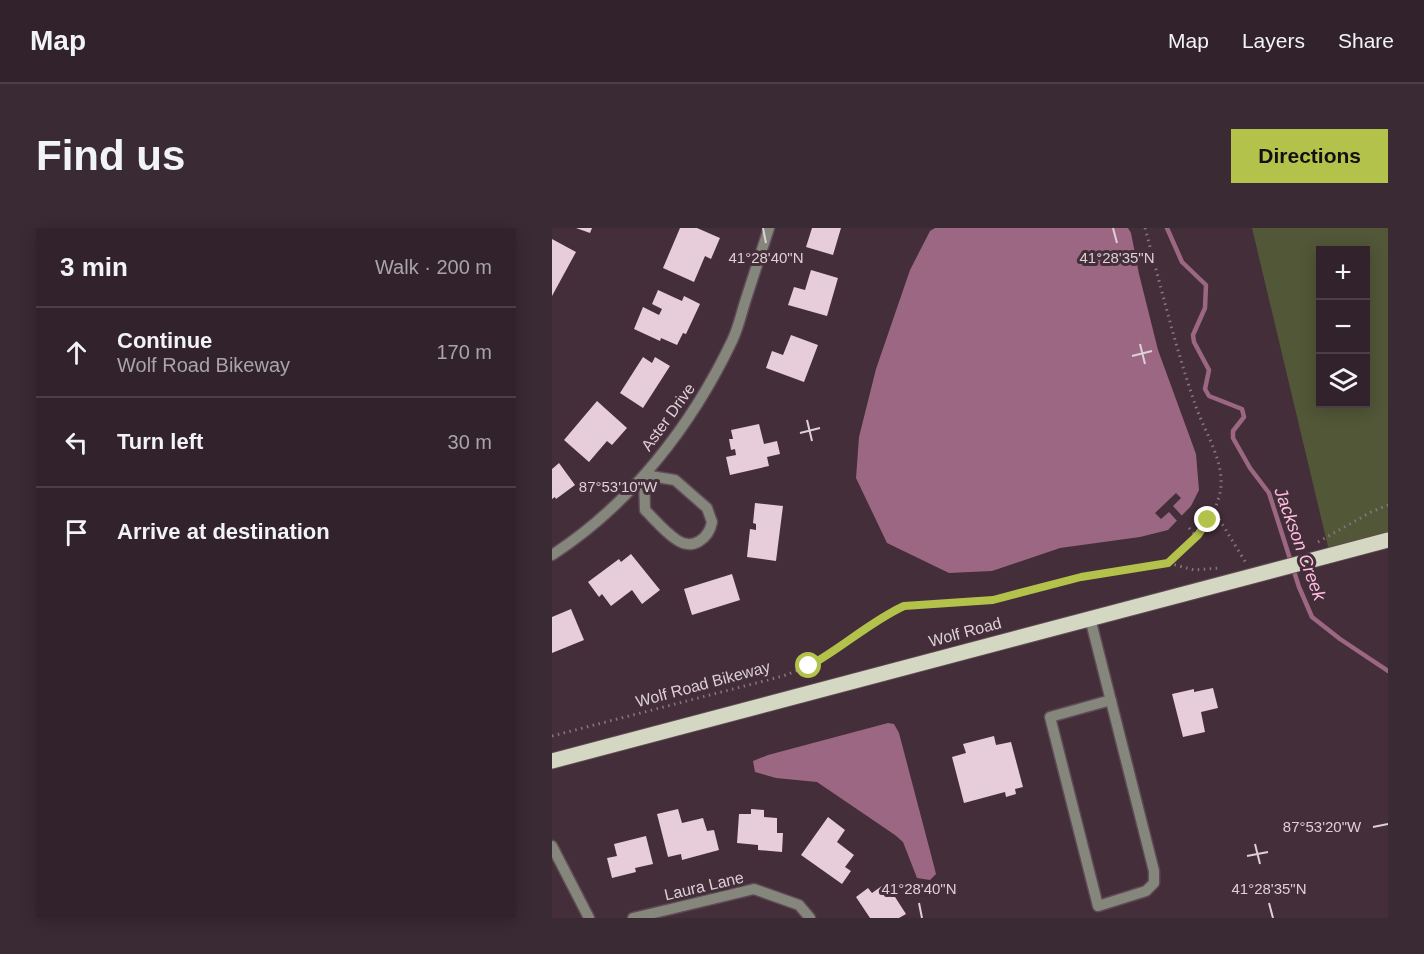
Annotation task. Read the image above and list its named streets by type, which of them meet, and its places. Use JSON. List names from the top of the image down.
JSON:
{
  "streets": {
    "main road": ["Wolf Road"],
    "street": ["Aster Drive", "Laura Lane"],
    "path": ["Wolf Road Bikeway"]
  },
  "water": ["Jackson Creek"],
  "page": {
    "header": "Map",
    "nav": ["Map", "Layers", "Share"],
    "buttons": "Directions",
    "title": "Find us",
    "heading": ["3 min", "Walk · 200 m"],
    "map_buttons": ["+", "−"],
    "list": [
      ["Continue", "Wolf Road Bikeway", "170 m"],
      ["Turn left", "30 m"],
      "Arrive at destination"
    ]
  },
  "coordinates": [
    "41°28'40\"N",
    "41°28'35\"N",
    "87°53'10\"W",
    "87°53'20\"W"
  ]
}
